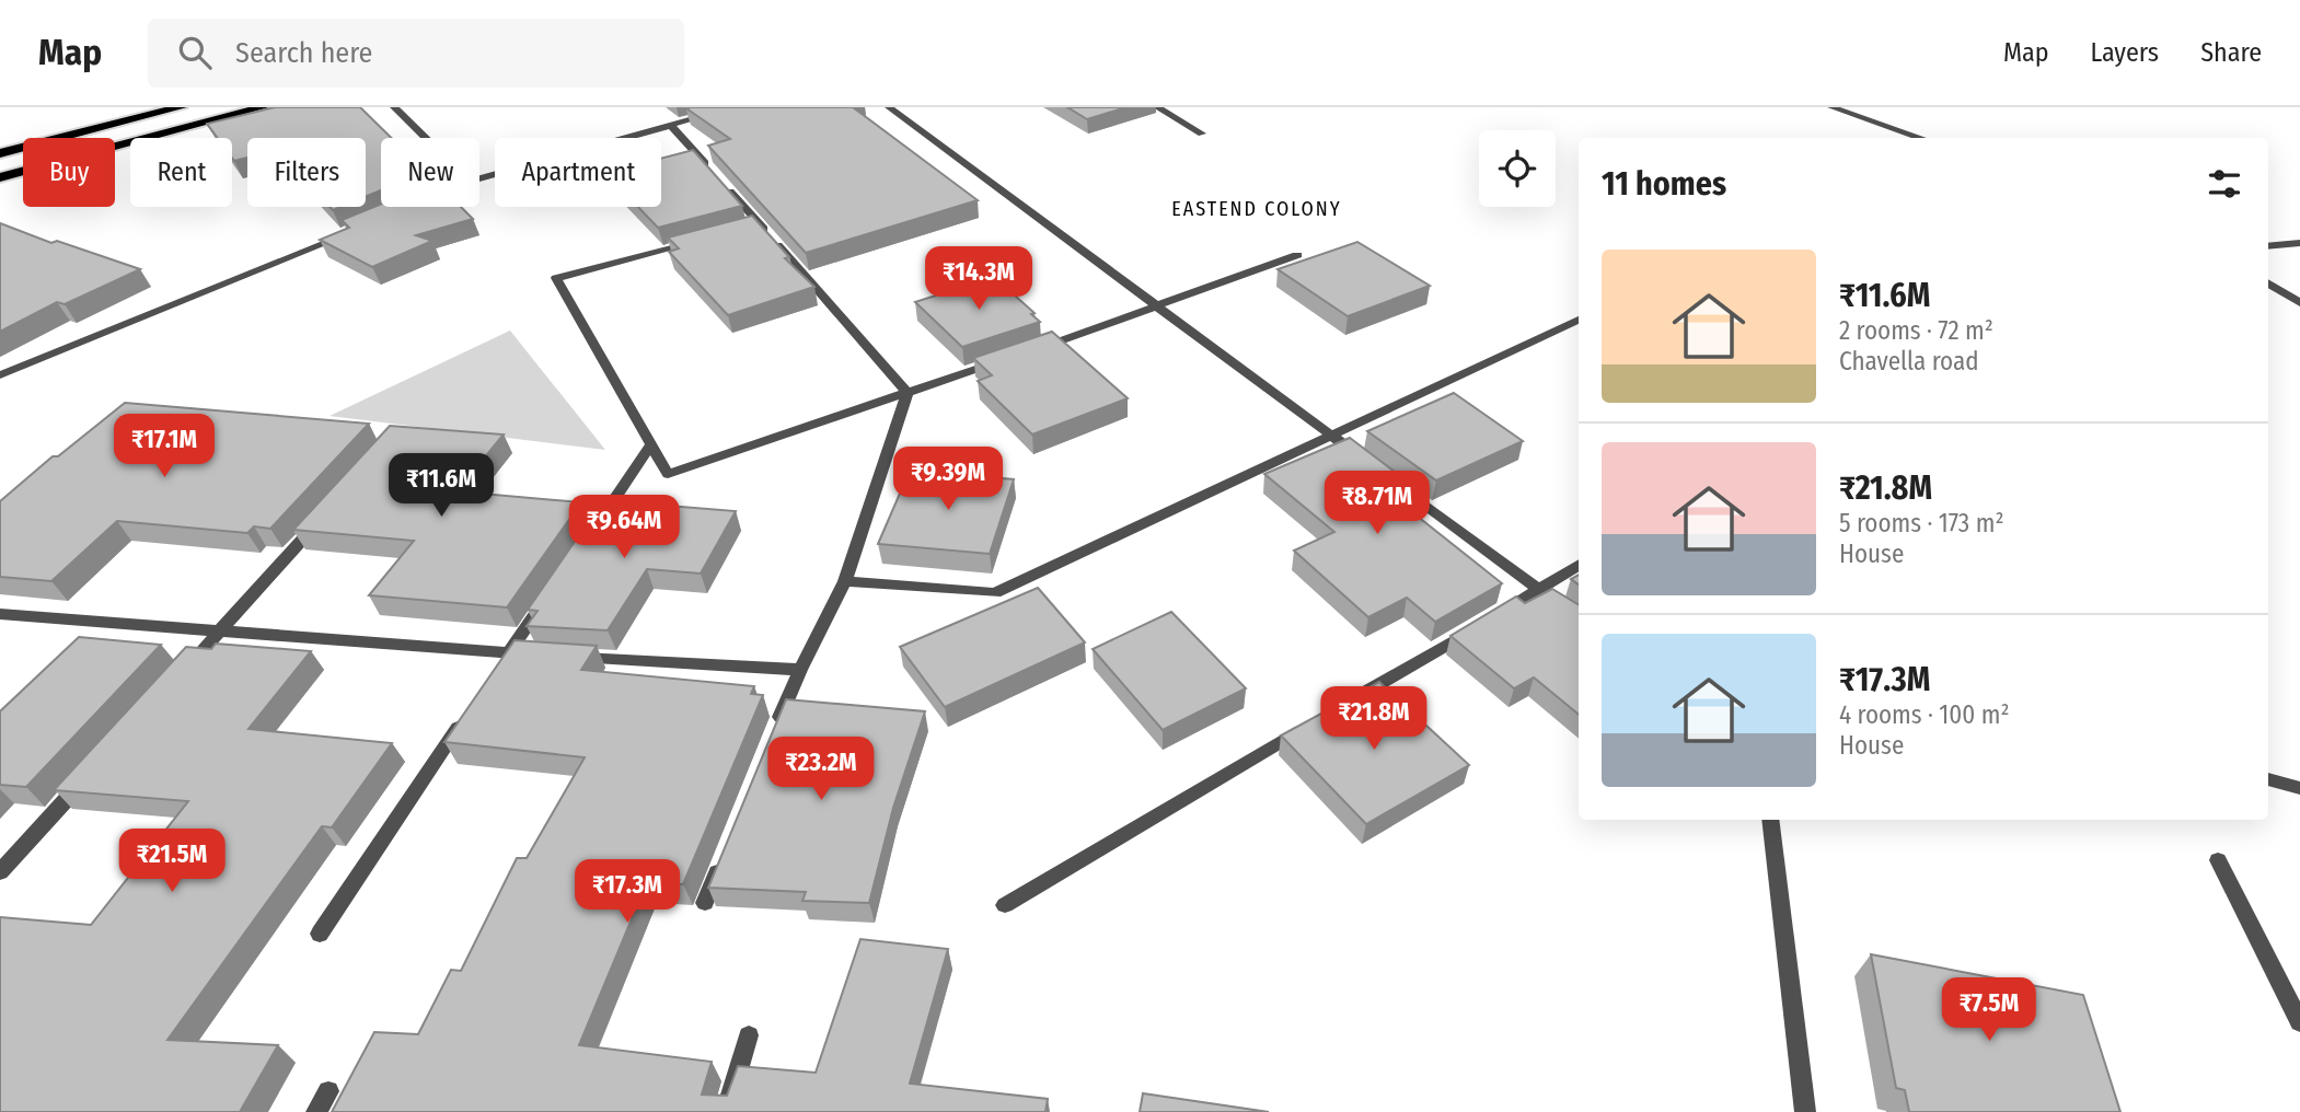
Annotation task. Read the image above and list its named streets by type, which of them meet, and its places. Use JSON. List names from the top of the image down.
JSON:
{
  "districts": ["EASTEND COLONY"],
  "page": {
    "header": "Map",
    "search": "Search here",
    "nav": ["Map", "Layers", "Share"],
    "chip": [
      "Buy",
      "Rent",
      "Filters",
      "New",
      "Apartment"
    ],
    "heading": "11 homes",
    "list": [
      {
        "name": "₹11.6M",
        "note": "2 rooms · 72 m² · Chavella road"
      },
      {
        "name": "₹21.8M",
        "note": "5 rooms · 173 m² · House"
      },
      {
        "name": "₹17.3M",
        "note": "4 rooms · 100 m² · House"
      }
    ],
    "price": [
      "₹14.3M",
      "₹17.1M",
      "₹9.39M",
      "₹11.6M",
      "₹8.71M",
      "₹9.64M",
      "₹21.8M",
      "₹23.2M",
      "₹21.5M",
      "₹17.3M",
      "₹7.5M"
    ]
  }
}
